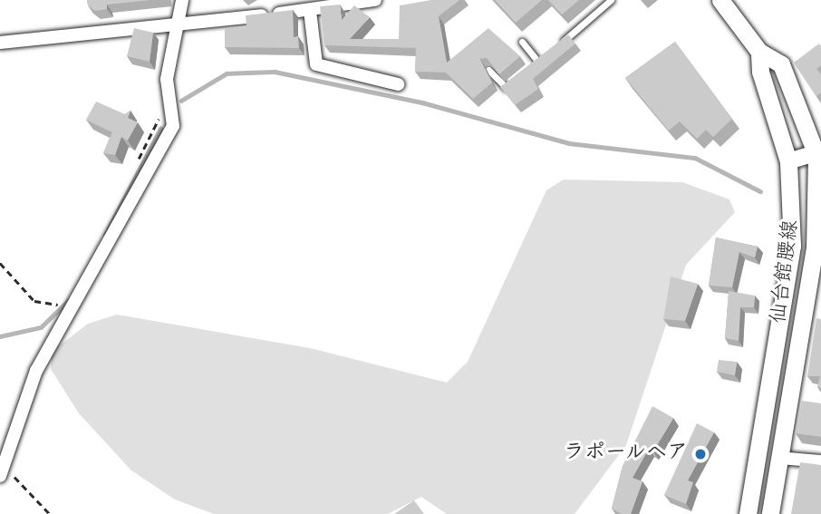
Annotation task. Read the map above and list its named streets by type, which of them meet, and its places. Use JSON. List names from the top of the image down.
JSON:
{
  "streets": {
    "main road": ["仙台館腰線"]
  },
  "places": ["ラポールヘア"]
}
